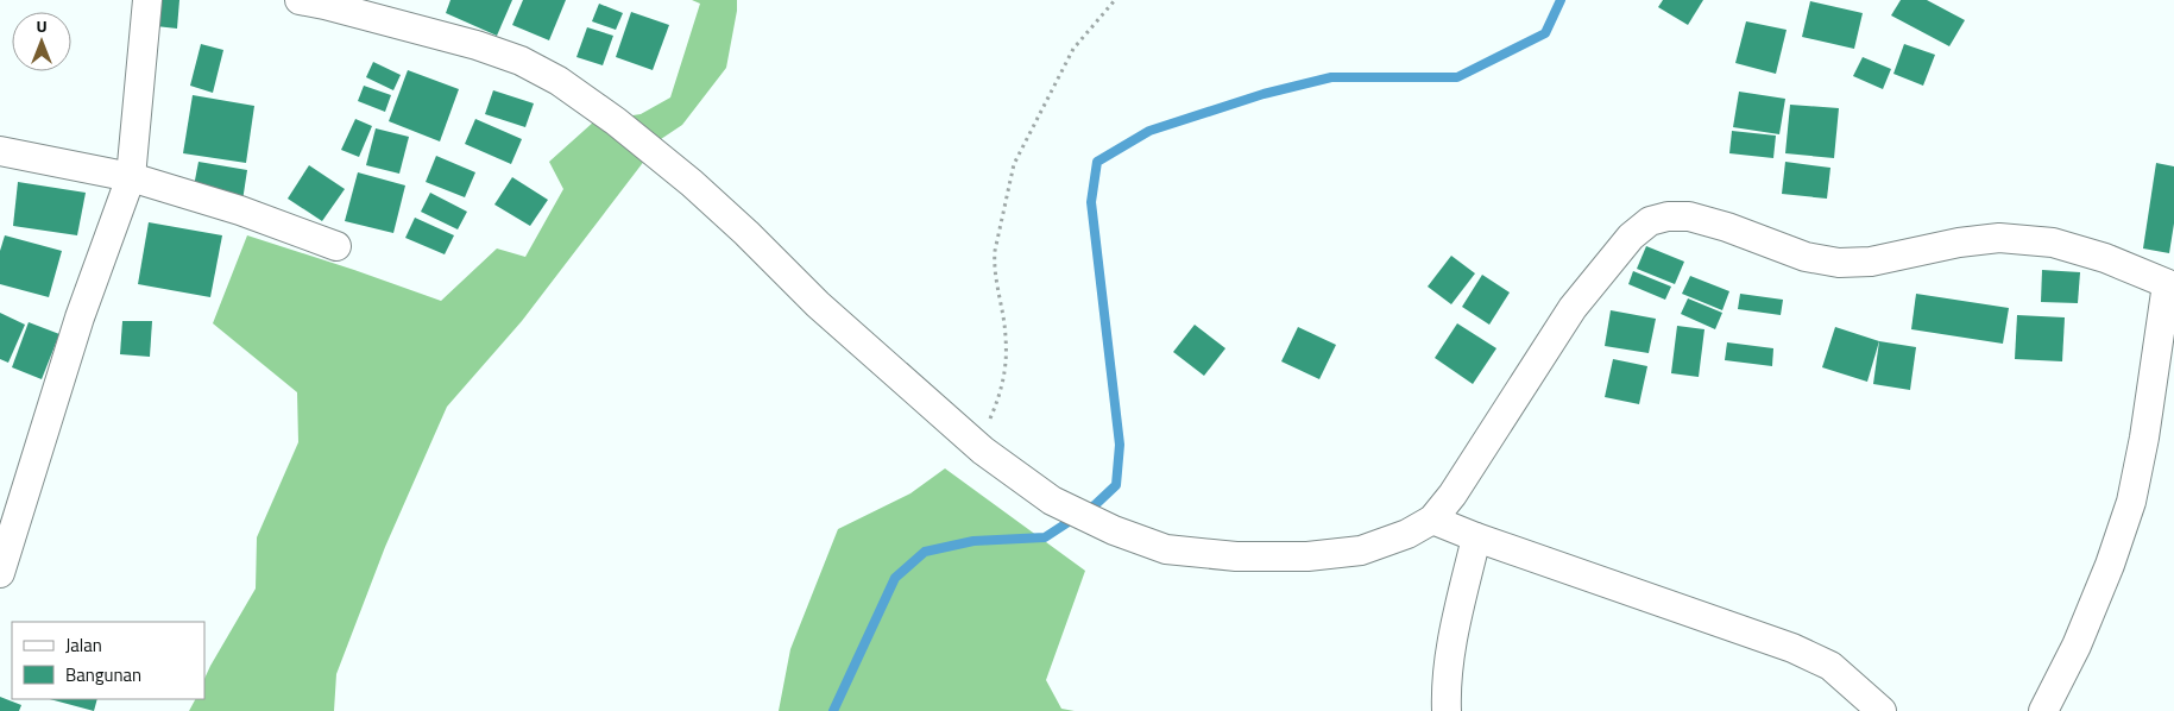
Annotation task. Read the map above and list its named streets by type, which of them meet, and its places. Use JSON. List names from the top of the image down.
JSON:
{
  "legend": ["Jalan", "Bangunan"],
  "north": "top"
}
